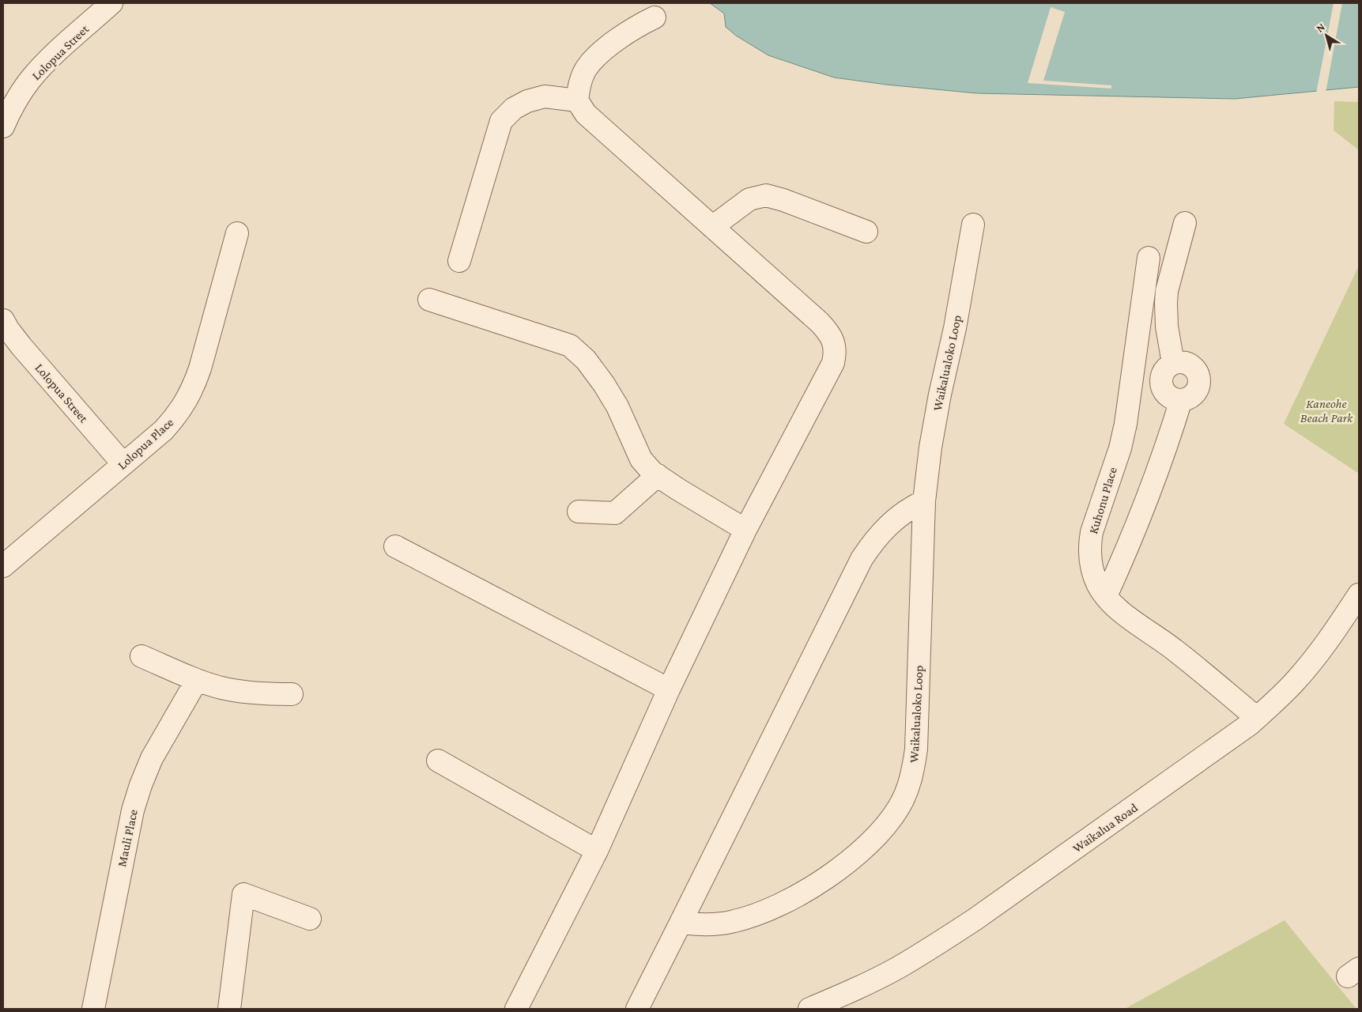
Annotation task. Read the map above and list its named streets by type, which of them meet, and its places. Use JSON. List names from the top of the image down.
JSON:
{
  "streets": {
    "street": [
      "Lolopua Street",
      "Waikalualoko Loop",
      "Lolopua Place",
      "Kuhonu Place",
      "Waikalua Road",
      "Mauli Place"
    ]
  },
  "crossings": [
    ["Lolopua Street", "Lolopua Place"],
    ["Kuhonu Place", "Waikalua Road"]
  ],
  "parks": ["Kaneohe Beach Park"],
  "north": "top left"
}
